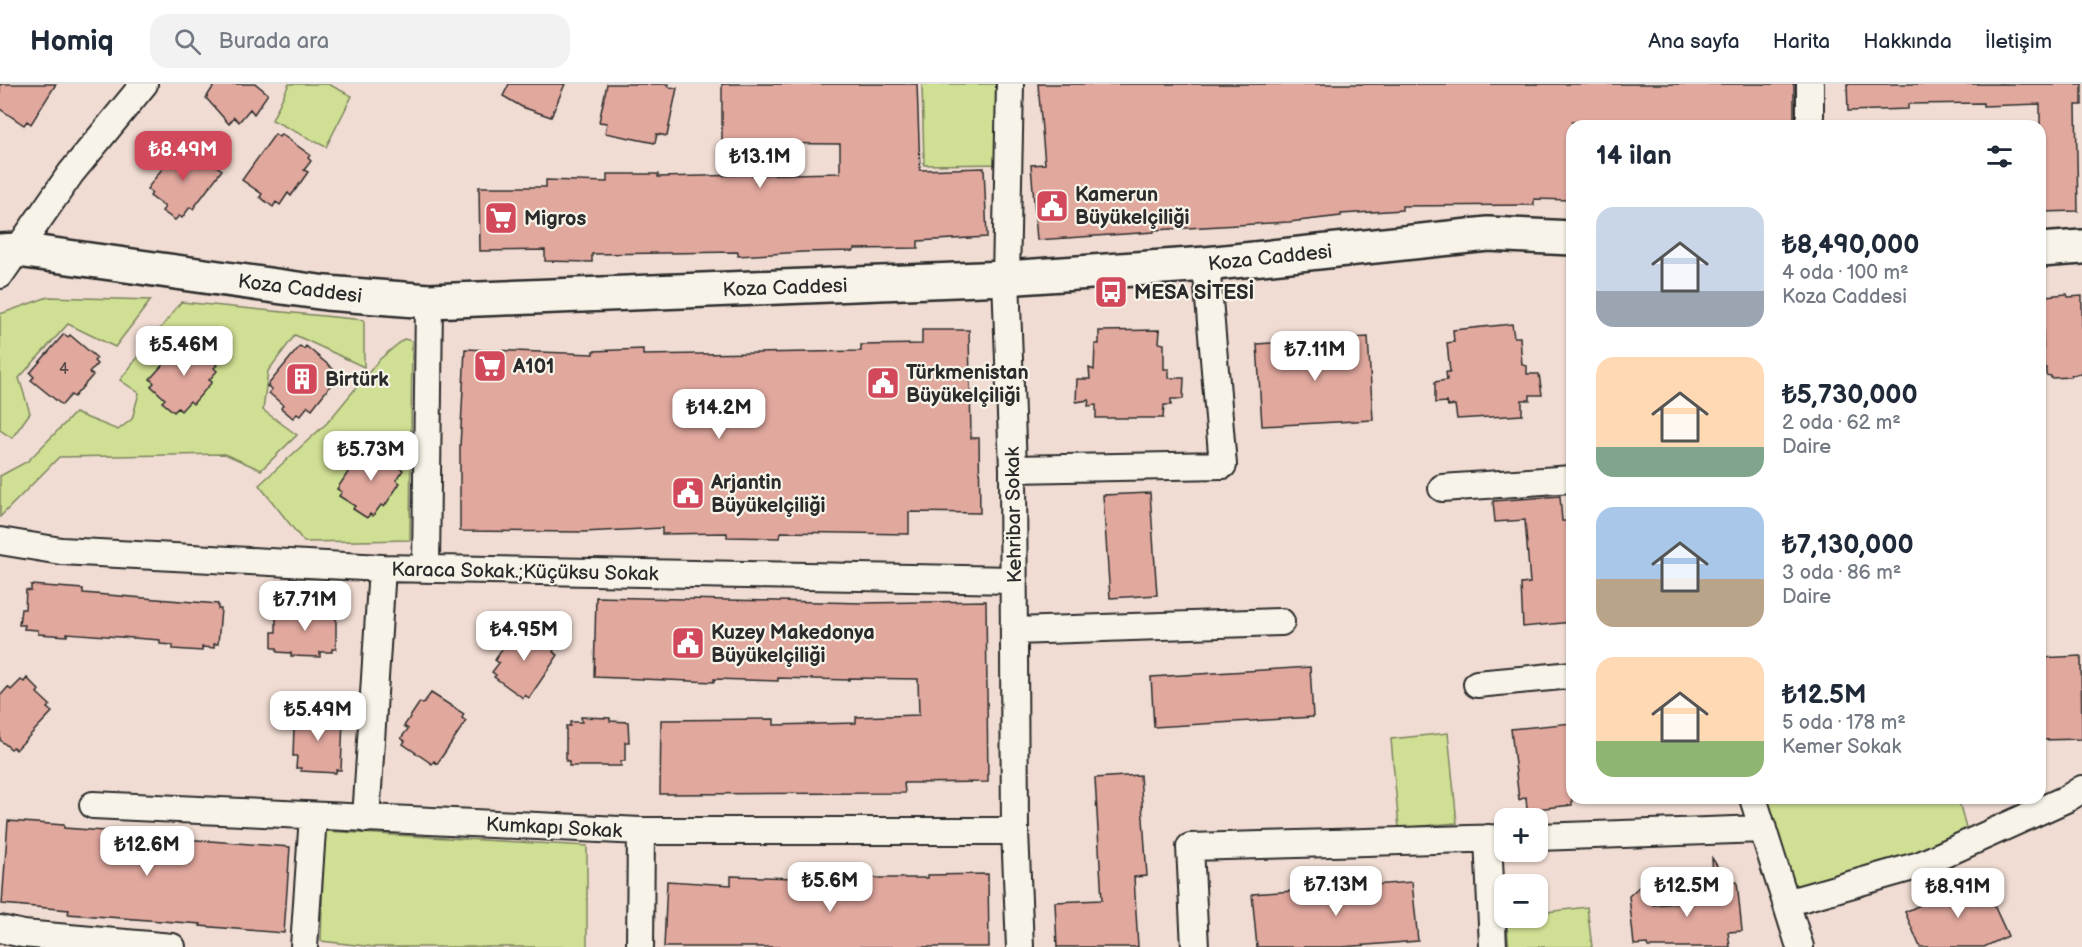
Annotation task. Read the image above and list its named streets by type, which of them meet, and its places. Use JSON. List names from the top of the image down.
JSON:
{
  "streets": {
    "street": [
      "Koza Caddesi",
      "Kehribar Sokak",
      "Karaca Sokak.;Küçüksu Sokak",
      "Kumkapı Sokak"
    ]
  },
  "crossings": [
    ["Koza Caddesi", "Kehribar Sokak"],
    ["Kehribar Sokak", "Karaca Sokak.;Küçüksu Sokak"],
    ["Kehribar Sokak", "Kumkapı Sokak"]
  ],
  "places": {
    "public building": [
      "Kamerun Büyükelçiliği",
      "Türkmenistan Büyükelçiliği",
      "Arjantin Büyükelçiliği",
      "Kuzey Makedonya Büyükelçiliği"
    ],
    "supermarket": ["Migros", "A101"],
    "bus stop": ["MESA SİTESİ"],
    "building": ["Birtürk"]
  },
  "house_numbers": ["4"],
  "page": {
    "header": "Homiq",
    "search": "Burada ara",
    "nav": [
      "Ana sayfa",
      "Harita",
      "Hakkında",
      "İletişim"
    ],
    "heading": "14 ilan",
    "price": [
      "₺8.49M",
      "₺13.1M",
      "₺5.46M",
      "₺7.11M",
      "₺14.2M",
      "₺5.73M",
      "₺7.71M",
      "₺4.95M",
      "₺5.49M",
      "₺12.6M",
      "₺5.6M",
      "₺7.13M",
      "₺12.5M",
      "₺8.91M"
    ],
    "list": [
      {
        "name": "₺8,490,000",
        "note": "4 oda · 100 m² · Koza Caddesi"
      },
      {
        "name": "₺5,730,000",
        "note": "2 oda · 62 m² · Daire"
      },
      {
        "name": "₺7,130,000",
        "note": "3 oda · 86 m² · Daire"
      },
      {
        "name": "₺12.5M",
        "note": "5 oda · 178 m² · Kemer Sokak"
      }
    ],
    "map_buttons": ["+", "−"]
  }
}
